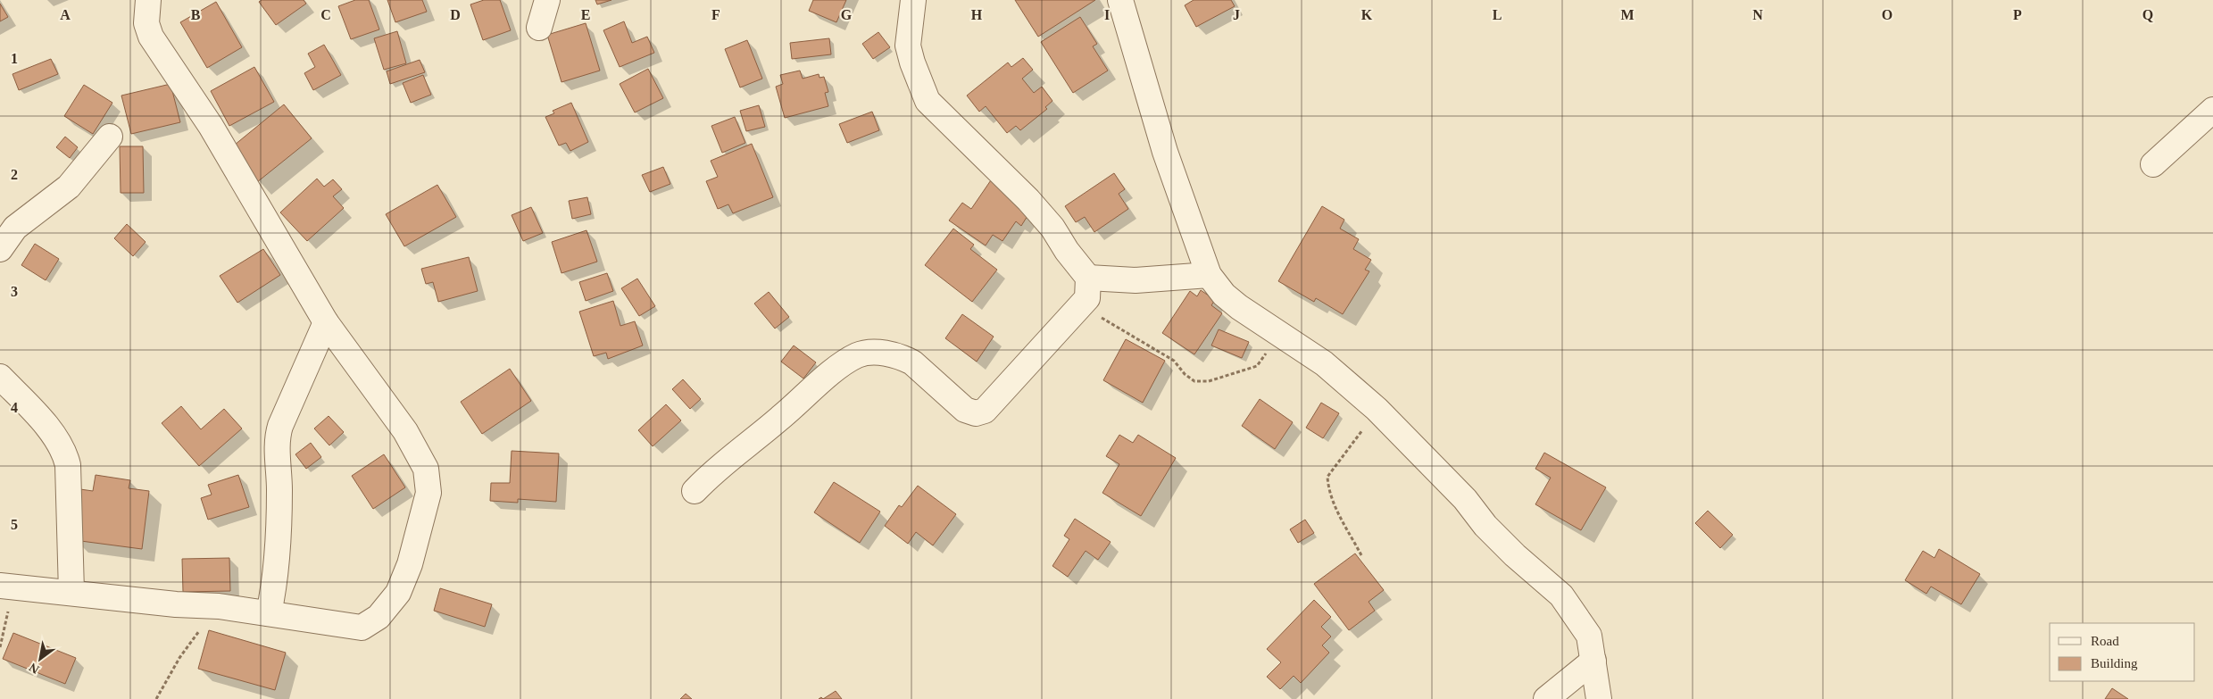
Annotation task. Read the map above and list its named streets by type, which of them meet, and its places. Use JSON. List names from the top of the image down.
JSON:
{
  "legend": ["Road", "Building"],
  "north": "bottom left",
  "grid": {
    "columns": [
      "A",
      "B",
      "C",
      "D",
      "E",
      "F",
      "G",
      "H",
      "I",
      "J",
      "K",
      "L",
      "M",
      "N",
      "O",
      "P",
      "Q"
    ],
    "rows": [
      "1",
      "2",
      "3",
      "4",
      "5"
    ]
  }
}
